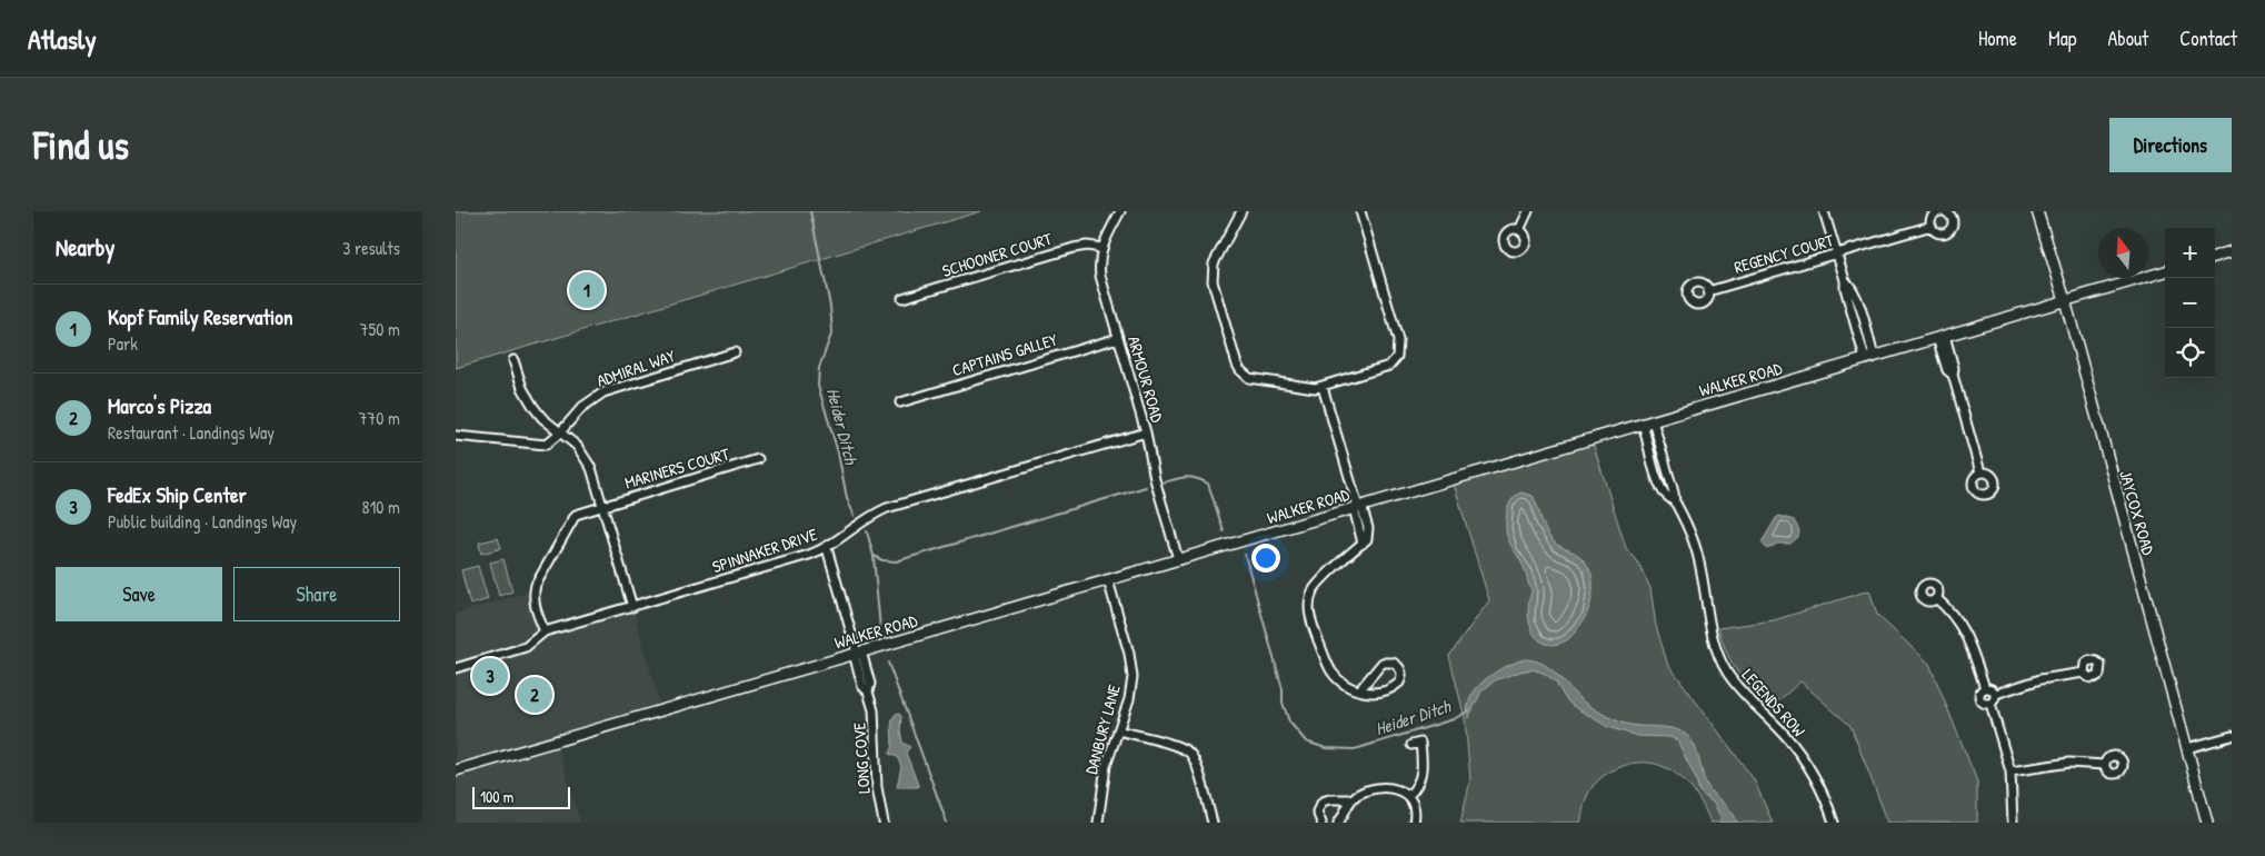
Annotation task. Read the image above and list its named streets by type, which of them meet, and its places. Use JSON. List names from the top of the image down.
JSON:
{
  "streets": {
    "street": [
      "REGENCY COURT",
      "SCHOONER COURT",
      "CAPTAINS GALLEY",
      "ADMIRAL WAY",
      "ARMOUR ROAD",
      "WALKER ROAD",
      "MARINERS COURT",
      "JAYCOX ROAD",
      "SPINNAKER DRIVE",
      "LEGENDS ROW",
      "DANBURY LANE",
      "LONG COVE"
    ]
  },
  "crossings": [
    ["SCHOONER COURT", "ARMOUR ROAD"],
    ["CAPTAINS GALLEY", "ARMOUR ROAD"],
    ["ARMOUR ROAD", "WALKER ROAD"],
    ["ARMOUR ROAD", "SPINNAKER DRIVE"],
    ["WALKER ROAD", "JAYCOX ROAD"],
    ["WALKER ROAD", "LEGENDS ROW"],
    ["WALKER ROAD", "DANBURY LANE"],
    ["WALKER ROAD", "LONG COVE"],
    ["MARINERS COURT", "SPINNAKER DRIVE"],
    ["SPINNAKER DRIVE", "LONG COVE"]
  ],
  "water": ["Heider Ditch"],
  "scale_bar": "100 m",
  "north": "top",
  "page": {
    "header": "Atlasly",
    "nav": [
      "Home",
      "Map",
      "About",
      "Contact"
    ],
    "buttons": [
      "Directions",
      ["Save", "Share"]
    ],
    "title": "Find us",
    "heading": ["Nearby", "3 results"],
    "map_buttons": ["+", "−"],
    "pins": ["1", "3", "2"],
    "list": [
      {
        "mark": "1",
        "name": "Kopf Family Reservation",
        "note": "Park",
        "value": "750 m"
      },
      {
        "mark": "2",
        "name": "Marco's Pizza",
        "note": "Restaurant · Landings Way",
        "value": "770 m"
      },
      {
        "mark": "3",
        "name": "FedEx Ship Center",
        "note": "Public building · Landings Way",
        "value": "810 m"
      }
    ],
    "scale": "100 m"
  }
}
